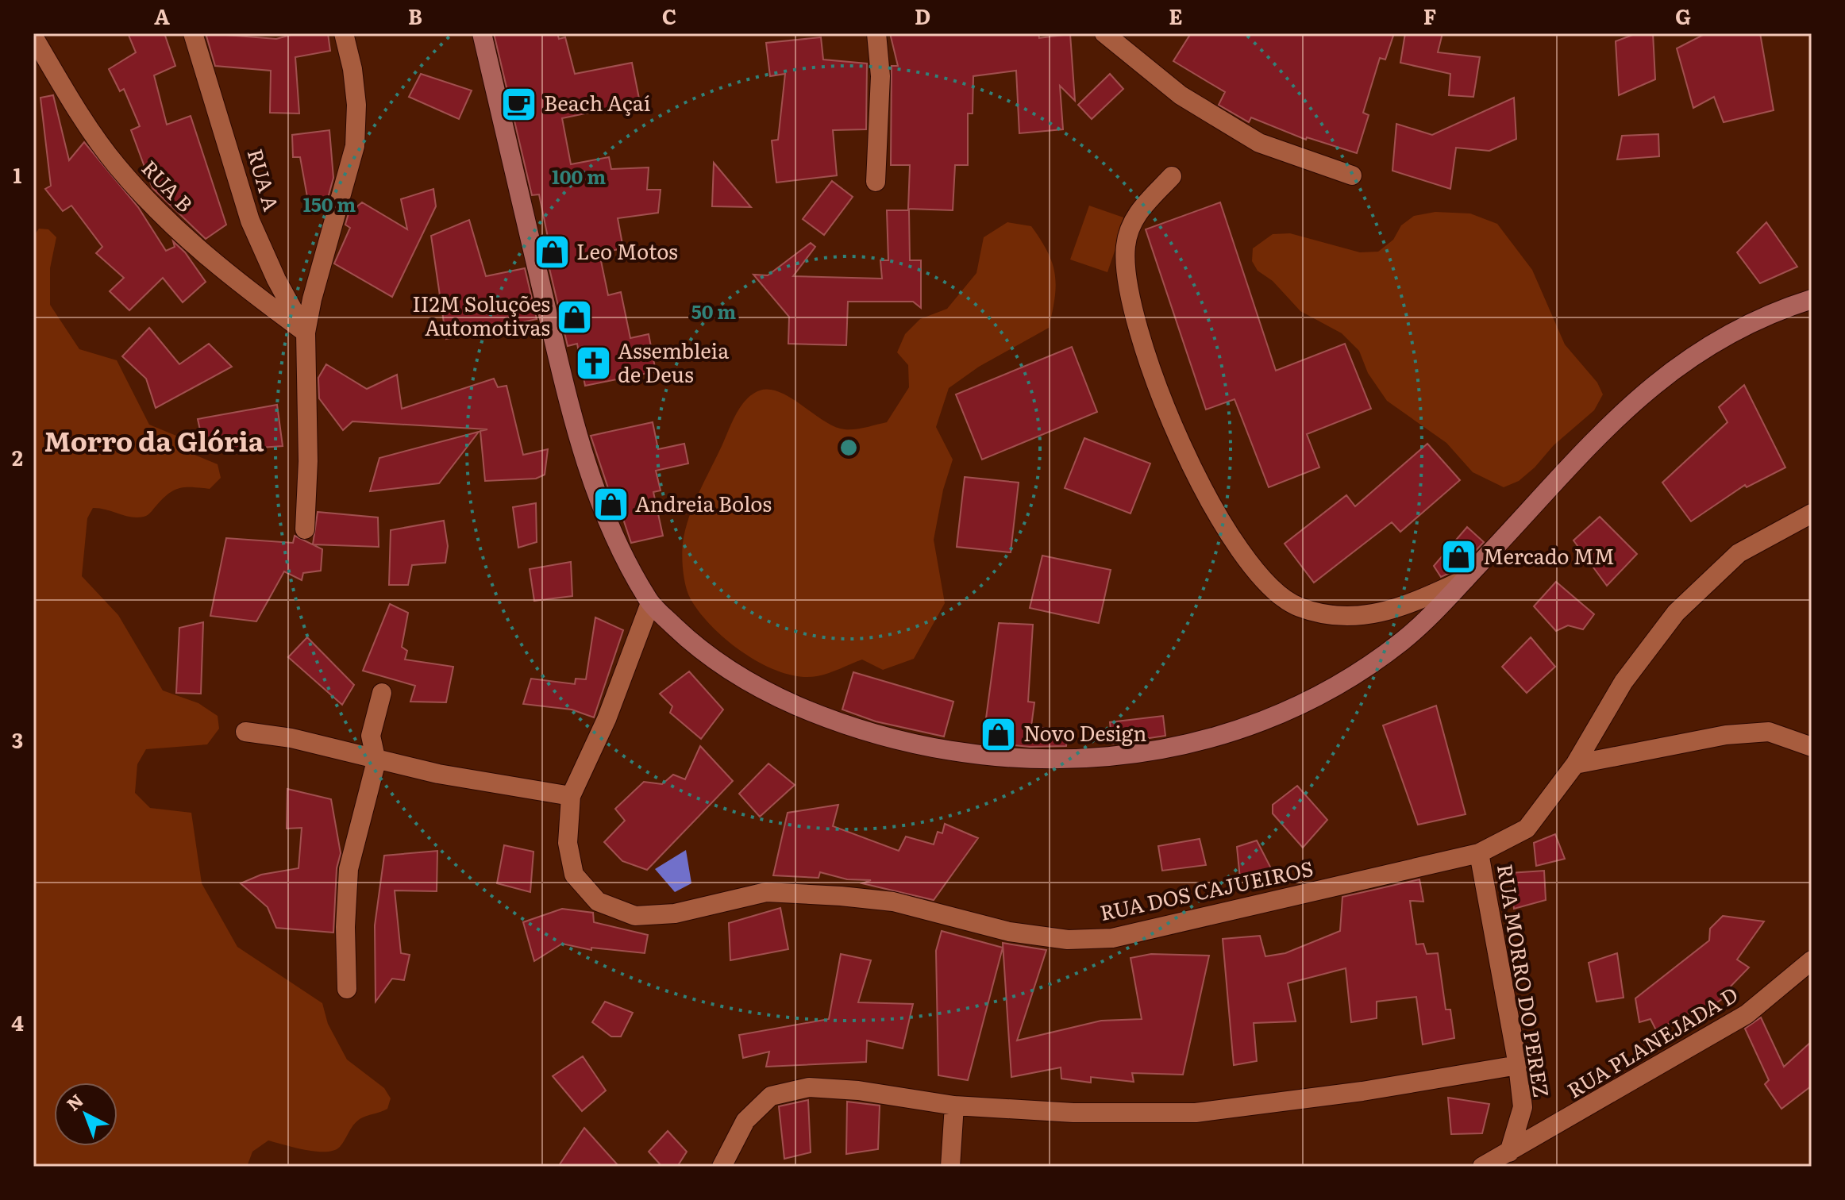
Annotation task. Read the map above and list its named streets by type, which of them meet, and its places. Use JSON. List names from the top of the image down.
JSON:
{
  "streets": {
    "street": [
      "RUA A",
      "RUA B",
      "RUA DOS CAJUEIROS",
      "RUA MORRO DO PEREZ",
      "RUA PLANEJADA D"
    ]
  },
  "crossings": [
    ["RUA A", "RUA B"],
    ["RUA DOS CAJUEIROS", "RUA MORRO DO PEREZ"],
    ["RUA MORRO DO PEREZ", "RUA PLANEJADA D"]
  ],
  "districts": ["Morro da Glória"],
  "places": {
    "cafe": ["Beach Açaí"],
    "shop": [
      "Leo Motos",
      "II2M Soluções Automotivas",
      "Andreia Bolos",
      "Mercado MM",
      "Novo Design"
    ],
    "church": ["Assembleia de Deus"]
  },
  "north": "top left",
  "grid": {
    "columns": [
      "A",
      "B",
      "C",
      "D",
      "E",
      "F",
      "G"
    ],
    "rows": [
      "1",
      "2",
      "3",
      "4"
    ]
  },
  "rings": ["100 m", "150 m", "50 m"]
}
